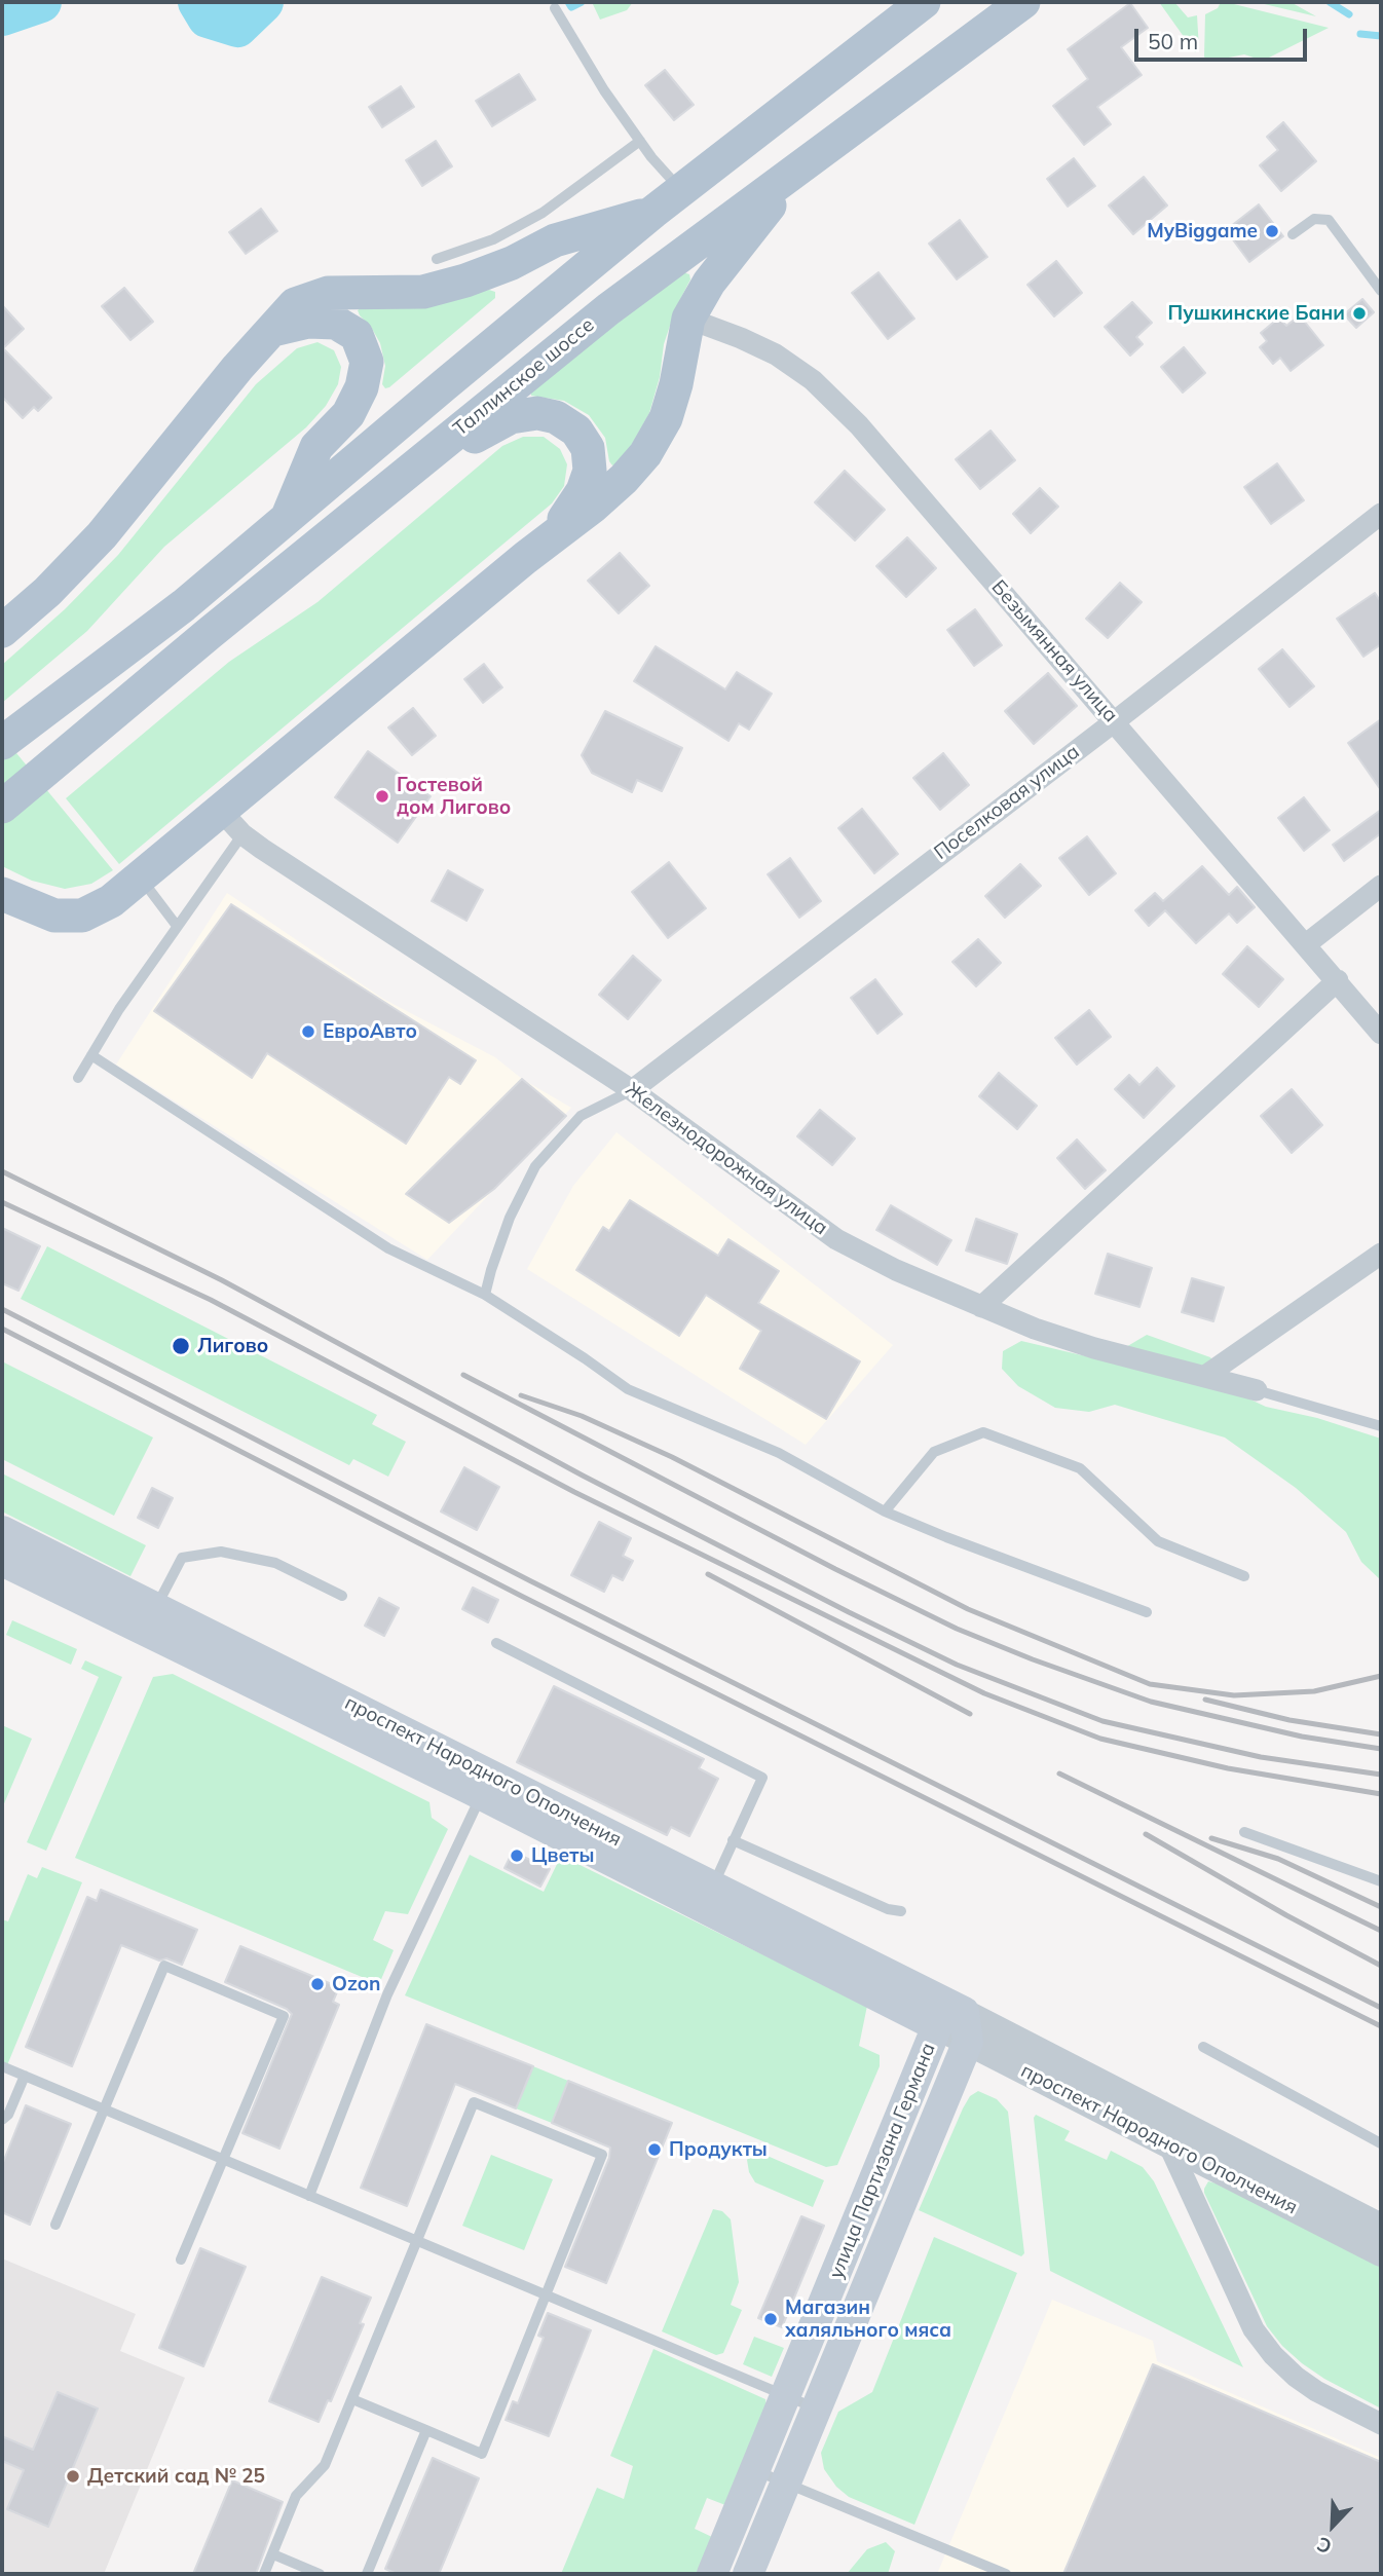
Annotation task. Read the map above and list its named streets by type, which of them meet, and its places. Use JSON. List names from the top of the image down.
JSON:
{
  "streets": {
    "main road": ["Таллинское шоссе", "проспект Народного Ополчения", "улица Партизана Германа"],
    "street": ["Безымянная улица", "Поселковая улица", "Железнодорожная улица"]
  },
  "crossings": [
    ["Безымянная улица", "Поселковая улица"],
    ["Поселковая улица", "Железнодорожная улица"],
    ["проспект Народного Ополчения", "улица Партизана Германа"]
  ],
  "places": [
    "MyBiggame",
    "Пушкинские Бани",
    "Гостевой дом Лигово",
    "ЕвроАвто",
    "Лигово",
    "Цветы",
    "Ozon",
    "Продукты",
    "Магазин халяльного мяса",
    "Детский сад № 25"
  ],
  "scale_bar": "50 m",
  "north": "bottom left"
}
